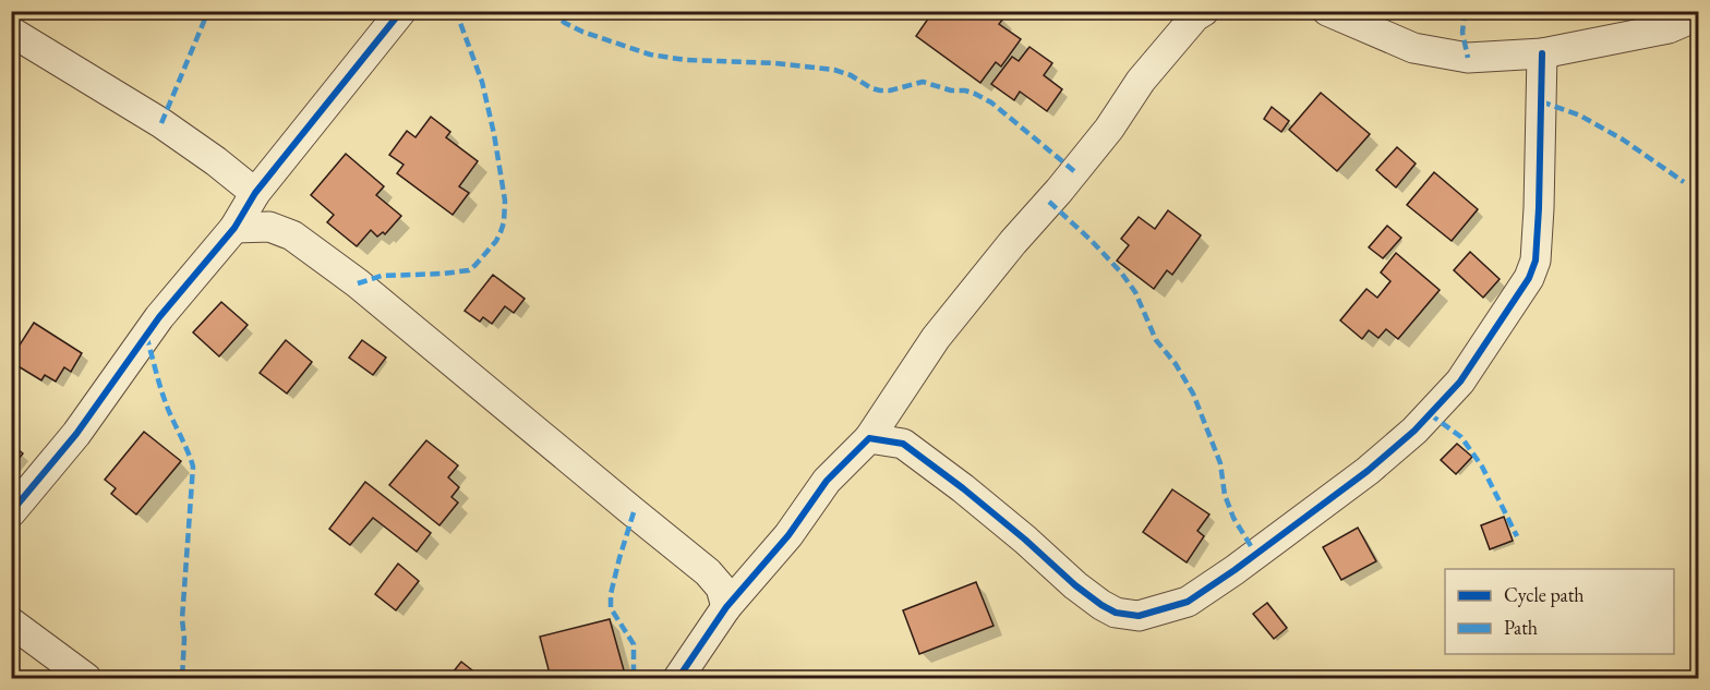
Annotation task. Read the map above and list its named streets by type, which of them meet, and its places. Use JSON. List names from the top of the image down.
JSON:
{
  "legend": ["Cycle path", "Path"]
}
